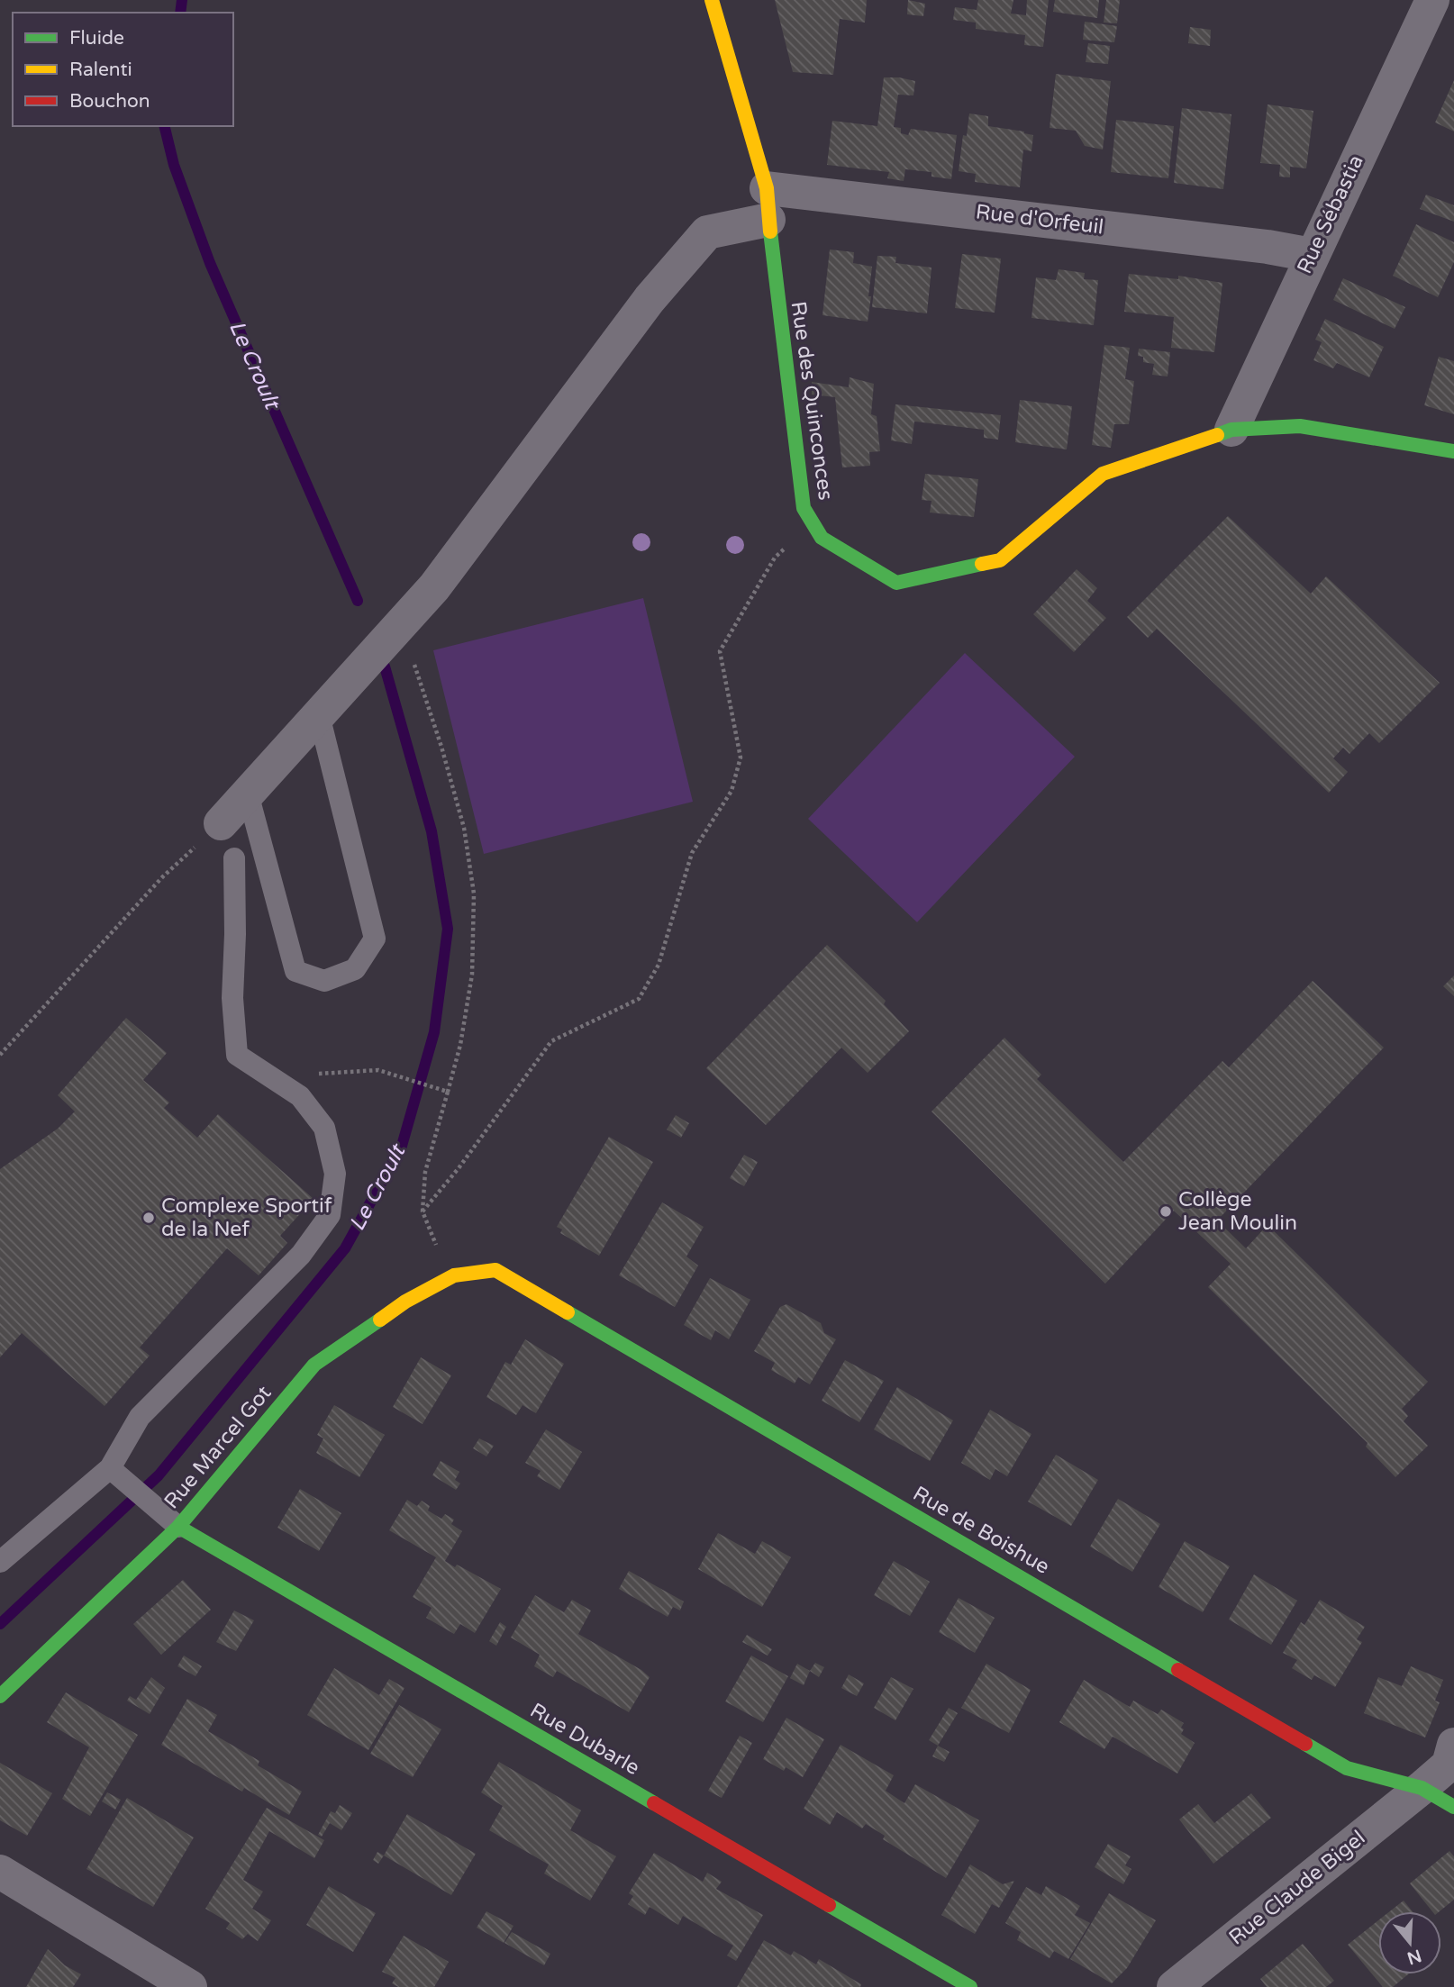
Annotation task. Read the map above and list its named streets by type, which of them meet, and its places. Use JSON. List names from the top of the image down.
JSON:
{
  "streets": {
    "street": [
      "Rue Sébastia",
      "Rue d'Orfeuil",
      "Rue des Quinconces",
      "Rue Marcel Got",
      "Rue de Boishue",
      "Rue Dubarle",
      "Rue Claude Bigel"
    ]
  },
  "crossings": [
    ["Rue Sébastia", "Rue d'Orfeuil"],
    ["Rue Sébastia", "Rue des Quinconces"],
    ["Rue d'Orfeuil", "Rue des Quinconces"],
    ["Rue Marcel Got", "Rue de Boishue"],
    ["Rue Marcel Got", "Rue Dubarle"],
    ["Rue de Boishue", "Rue Claude Bigel"]
  ],
  "water": ["Le Croult"],
  "places": ["Collège Jean Moulin", "Complexe Sportif de la Nef"],
  "legend": ["Fluide", "Ralenti", "Bouchon"],
  "north": "bottom"
}
